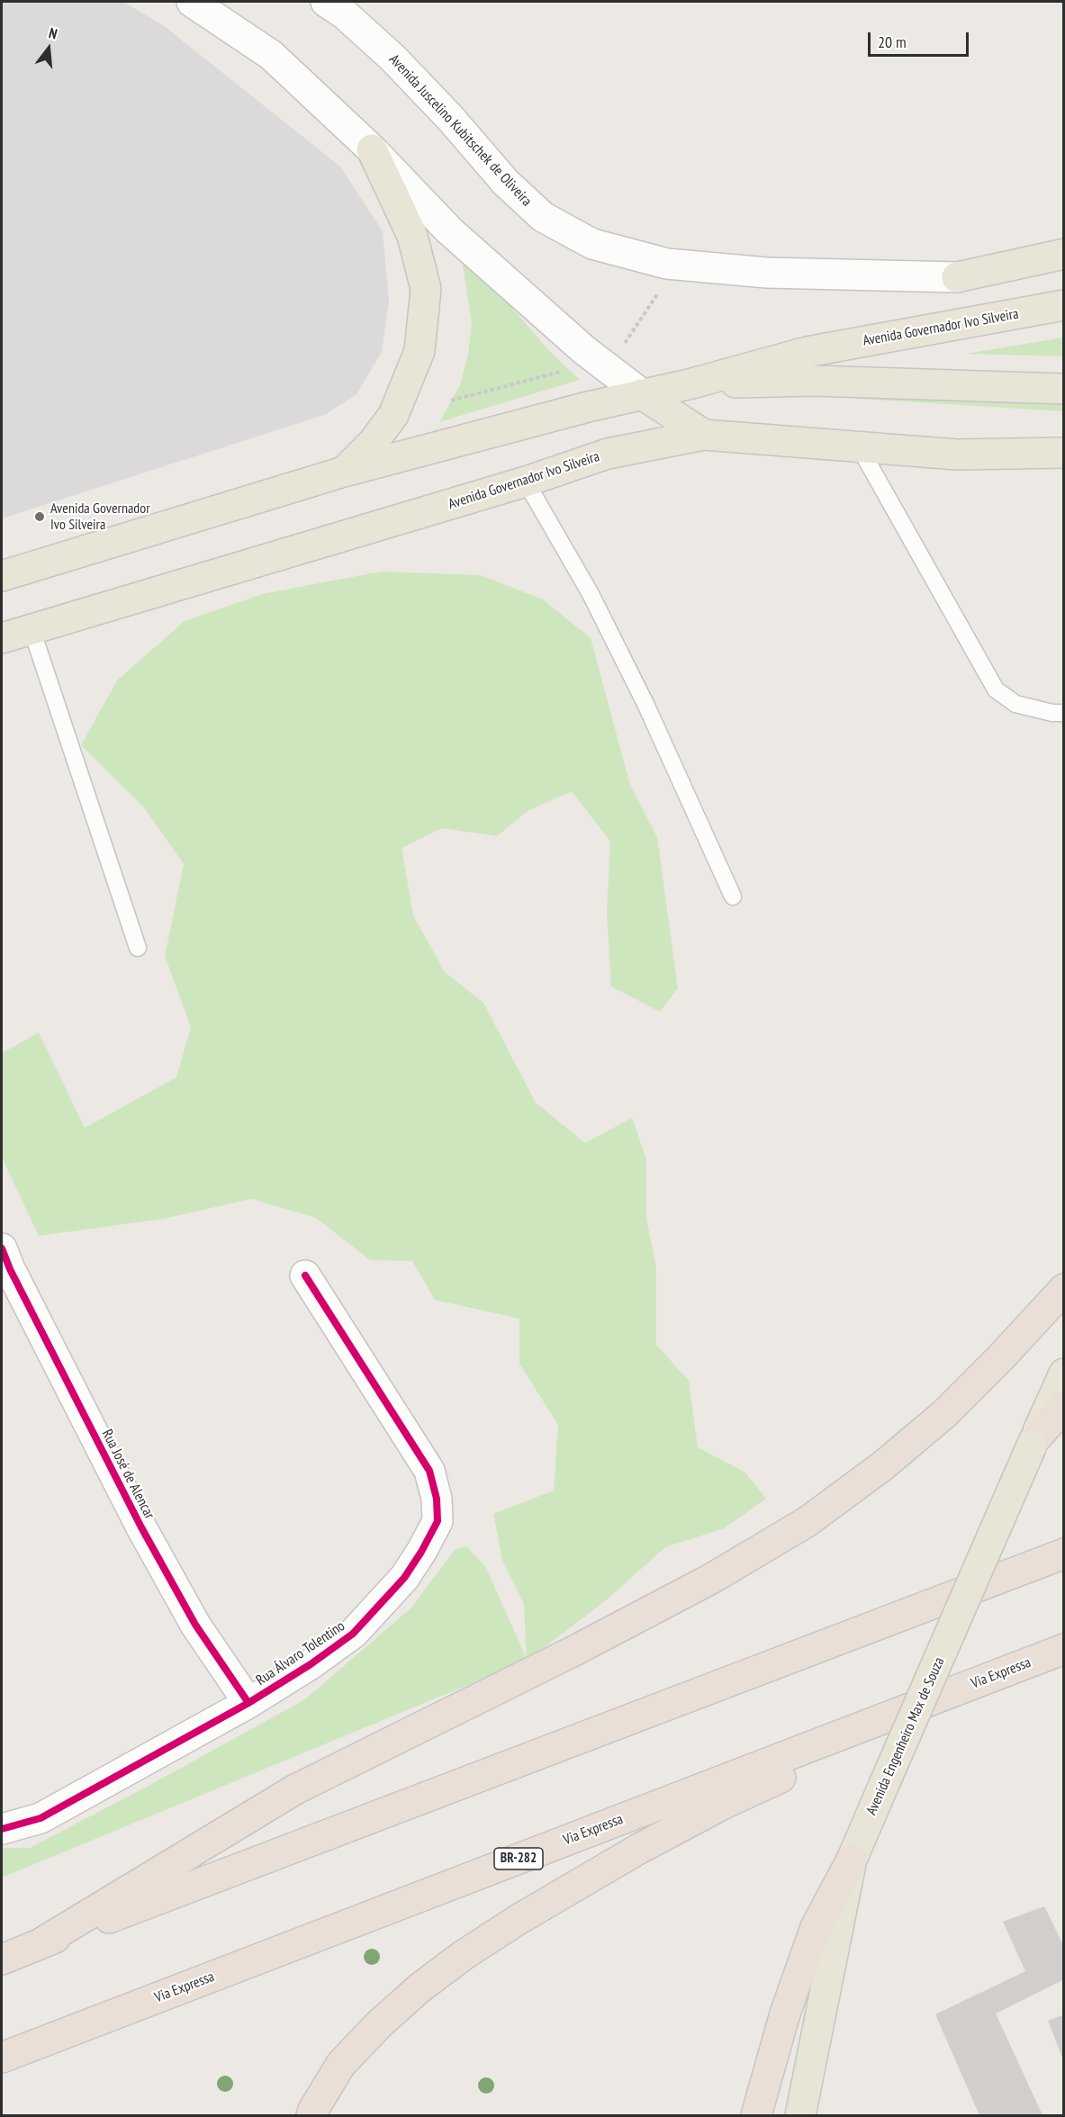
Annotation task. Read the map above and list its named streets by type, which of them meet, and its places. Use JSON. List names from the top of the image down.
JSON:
{
  "streets": {
    "highway": ["Via Expressa", "BR-282"],
    "main road": ["Avenida Governador Ivo Silveira", "Avenida Engenheiro Max de Souza"],
    "street": ["Avenida Juscelino Kubitschek de Oliveira", "Rua José de Alencar", "Rua Álvaro Tolentino"]
  },
  "crossings": [
    ["Rua José de Alencar", "Rua Álvaro Tolentino"]
  ],
  "places": ["Avenida Governador Ivo Silveira"],
  "scale_bar": "20 m",
  "north": "top"
}
